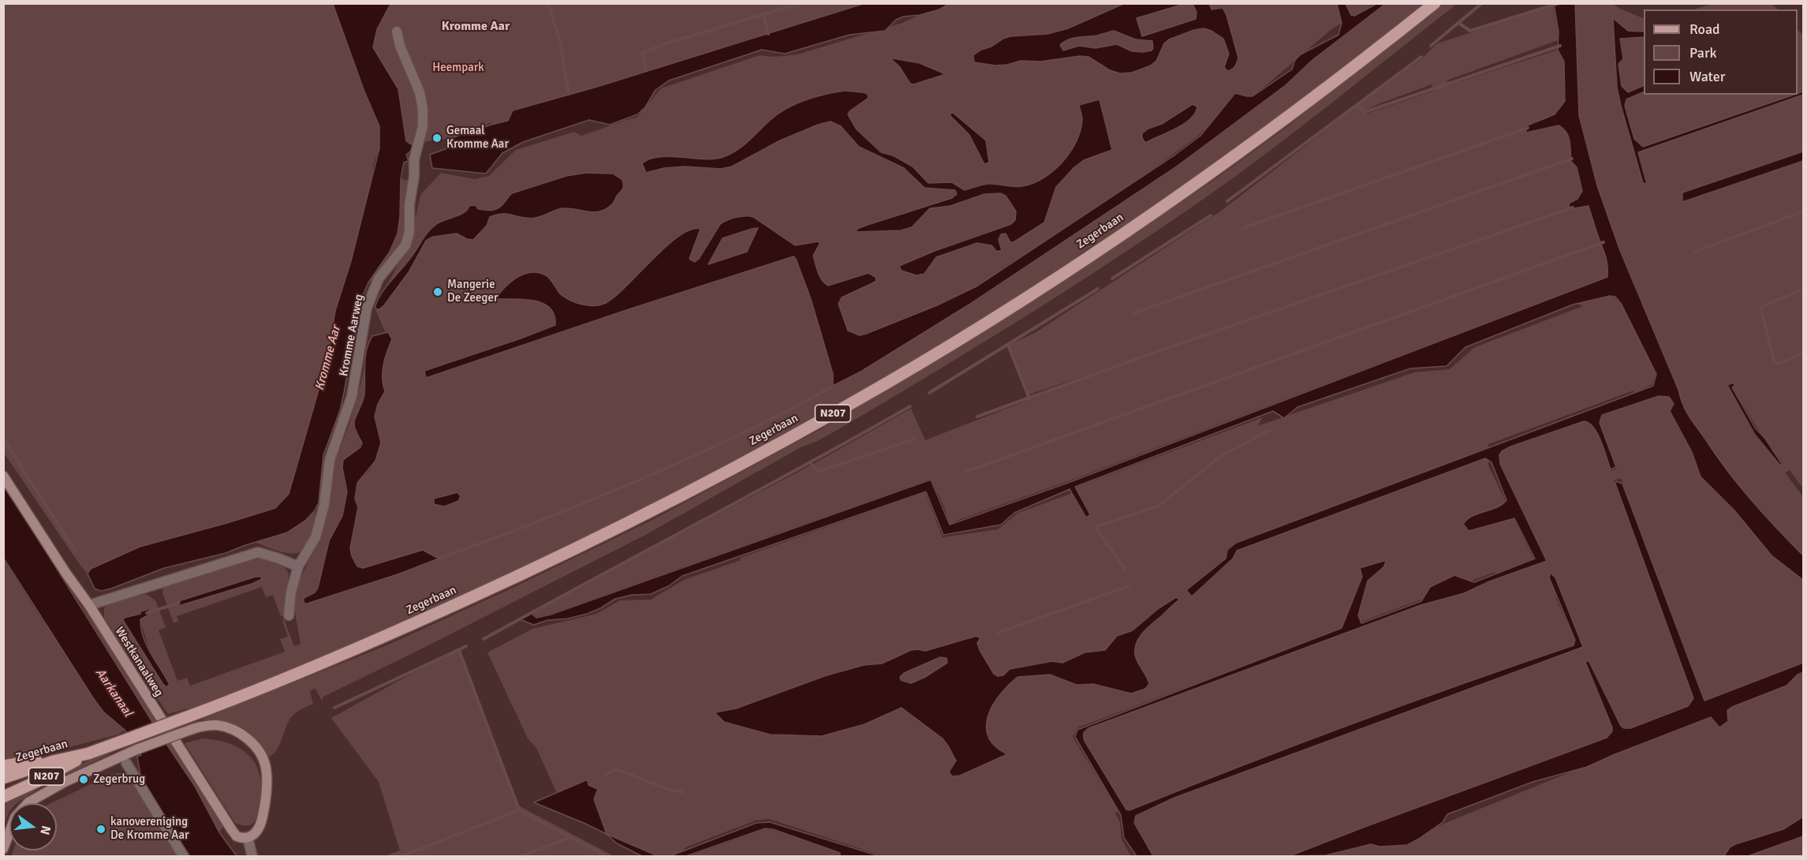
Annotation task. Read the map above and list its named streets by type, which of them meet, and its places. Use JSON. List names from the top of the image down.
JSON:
{
  "streets": {
    "main road": ["Zegerbaan", "N207"],
    "street": ["Kromme Aarweg", "Westkanaalweg"]
  },
  "crossings": [
    ["Zegerbaan", "N207"]
  ],
  "districts": ["Kromme Aar"],
  "water": ["Kromme Aar", "Aarkanaal"],
  "parks": ["Heempark"],
  "places": [
    "Gemaal Kromme Aar",
    "Mangerie De Zeeger",
    "Zegerbrug",
    "kanovereniging De Kromme Aar"
  ],
  "legend": ["Road", "Park", "Water"],
  "north": "right"
}
